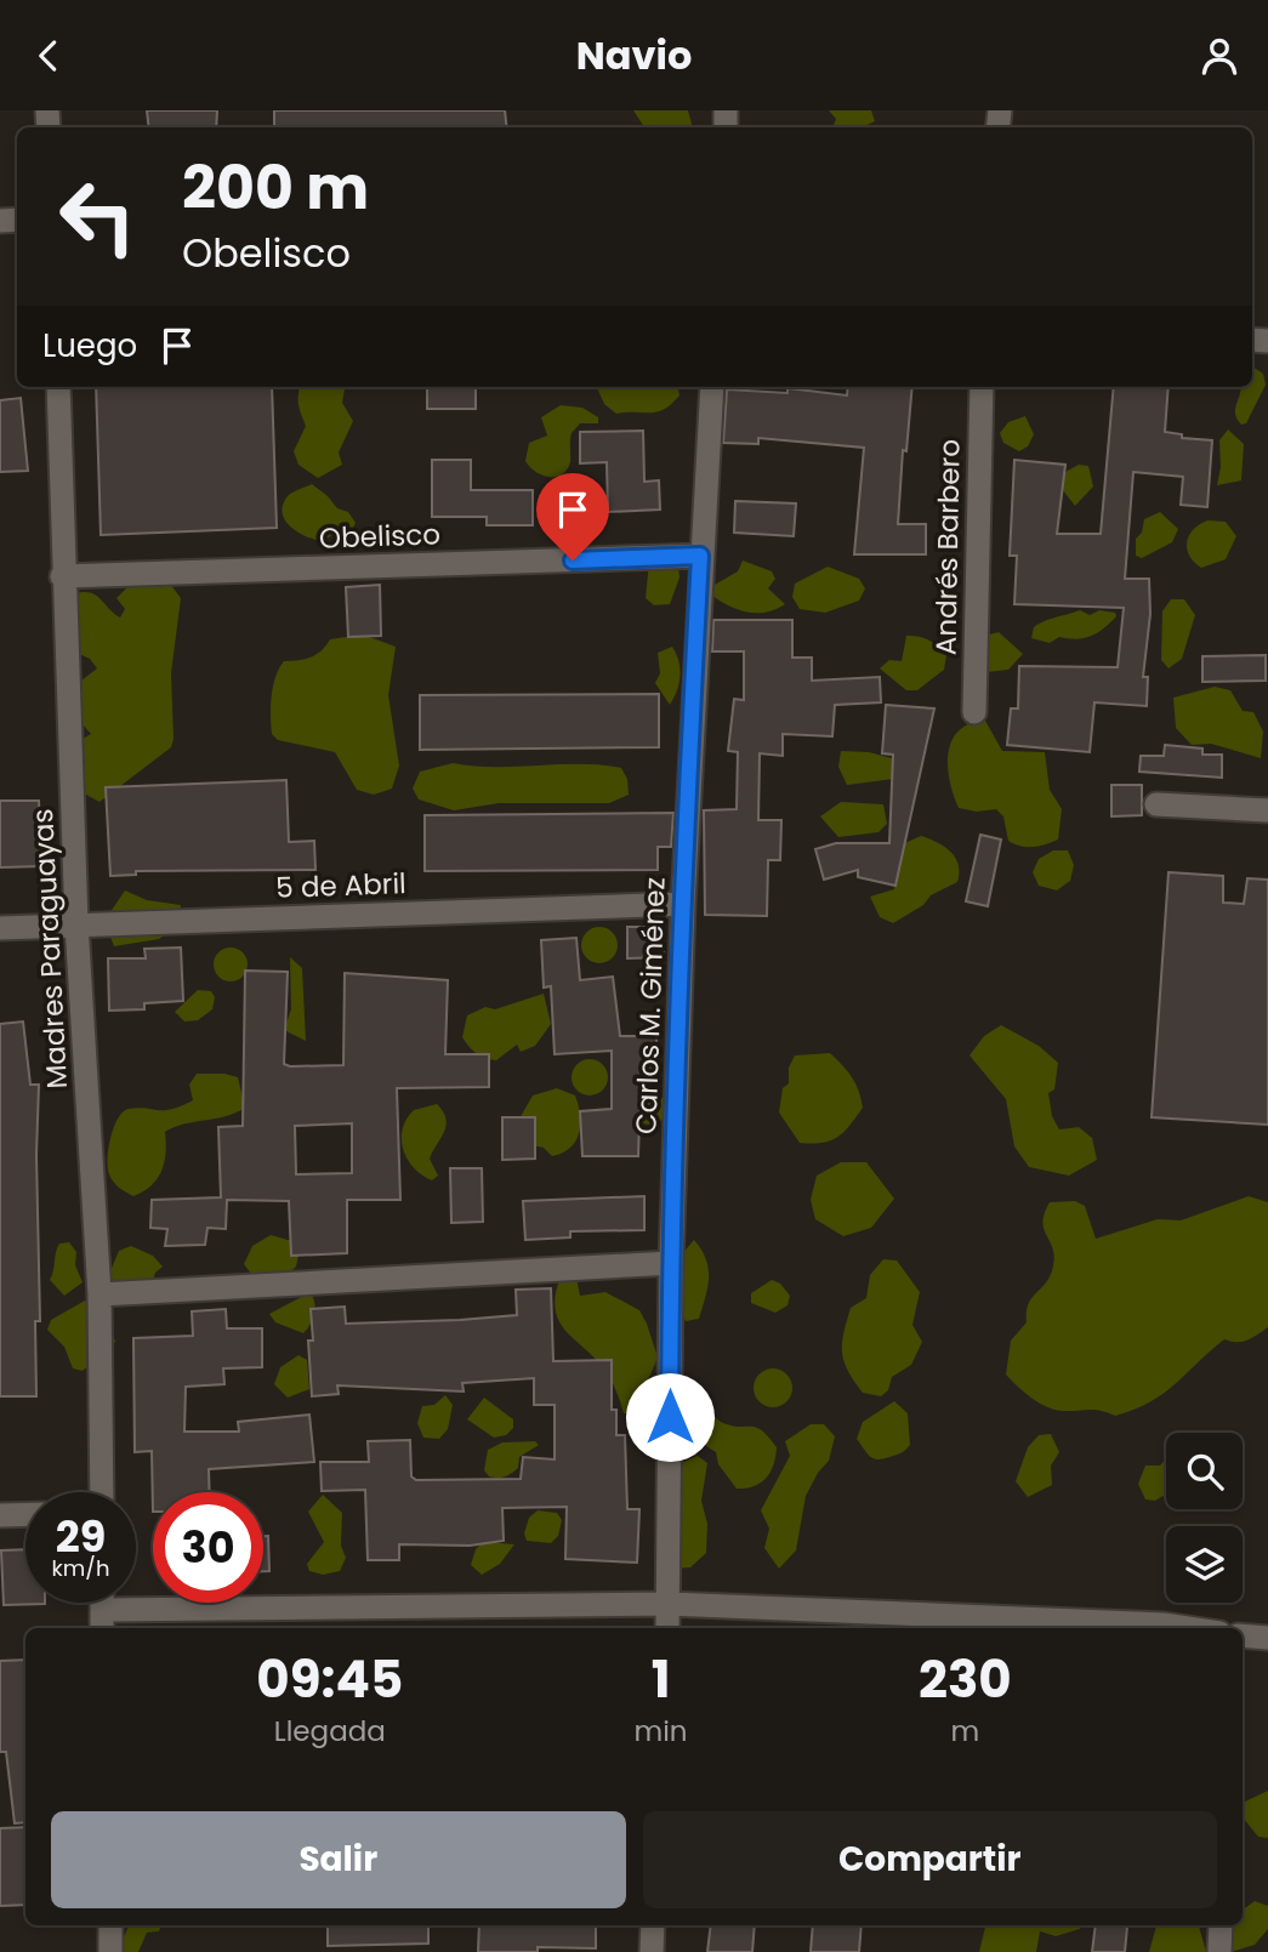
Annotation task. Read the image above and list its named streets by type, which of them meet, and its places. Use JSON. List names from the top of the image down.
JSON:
{
  "streets": {
    "street": [
      "Obelisco",
      "Andrés Barbero",
      "5 de Abril",
      "Madres Paraguayas",
      "Carlos M. Giménez"
    ]
  },
  "crossings": [
    ["Obelisco", "Madres Paraguayas"],
    ["Obelisco", "Carlos M. Giménez"],
    ["5 de Abril", "Madres Paraguayas"],
    ["5 de Abril", "Carlos M. Giménez"]
  ],
  "page": {
    "header": "Navio",
    "turn": ["200 m", "Obelisco"],
    "then": "Luego",
    "speed": "29 km/h",
    "limit": "30",
    "eta": [
      "09:45",
      "Llegada",
      "1",
      "min",
      "230",
      "m"
    ],
    "buttons": ["Salir", "Compartir"]
  }
}
